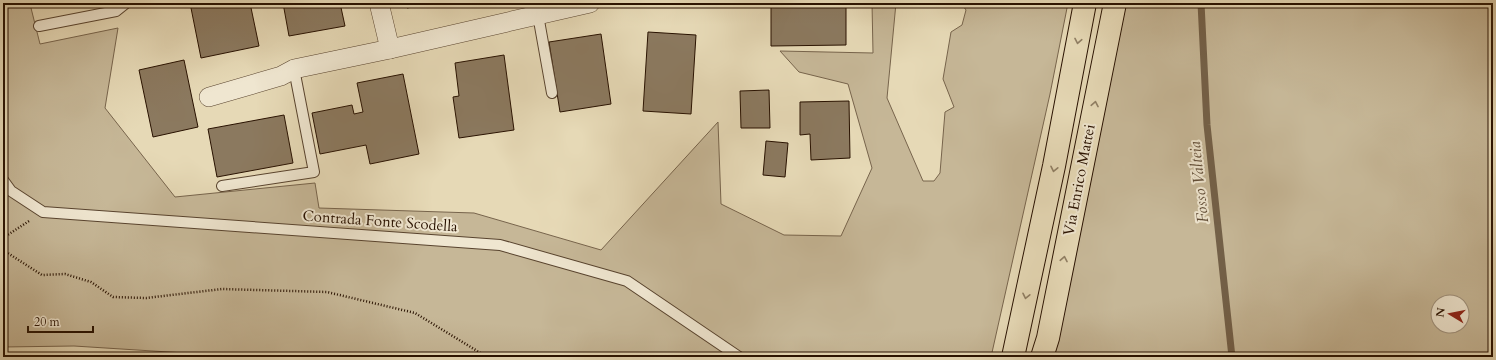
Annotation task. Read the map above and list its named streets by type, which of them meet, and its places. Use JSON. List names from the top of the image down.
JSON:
{
  "streets": {
    "main road": ["Via Enrico Mattei"],
    "lane": ["Contrada Fonte Scodella"]
  },
  "water": ["Fosso Valteia"],
  "scale_bar": "20 m",
  "north": "left"
}
